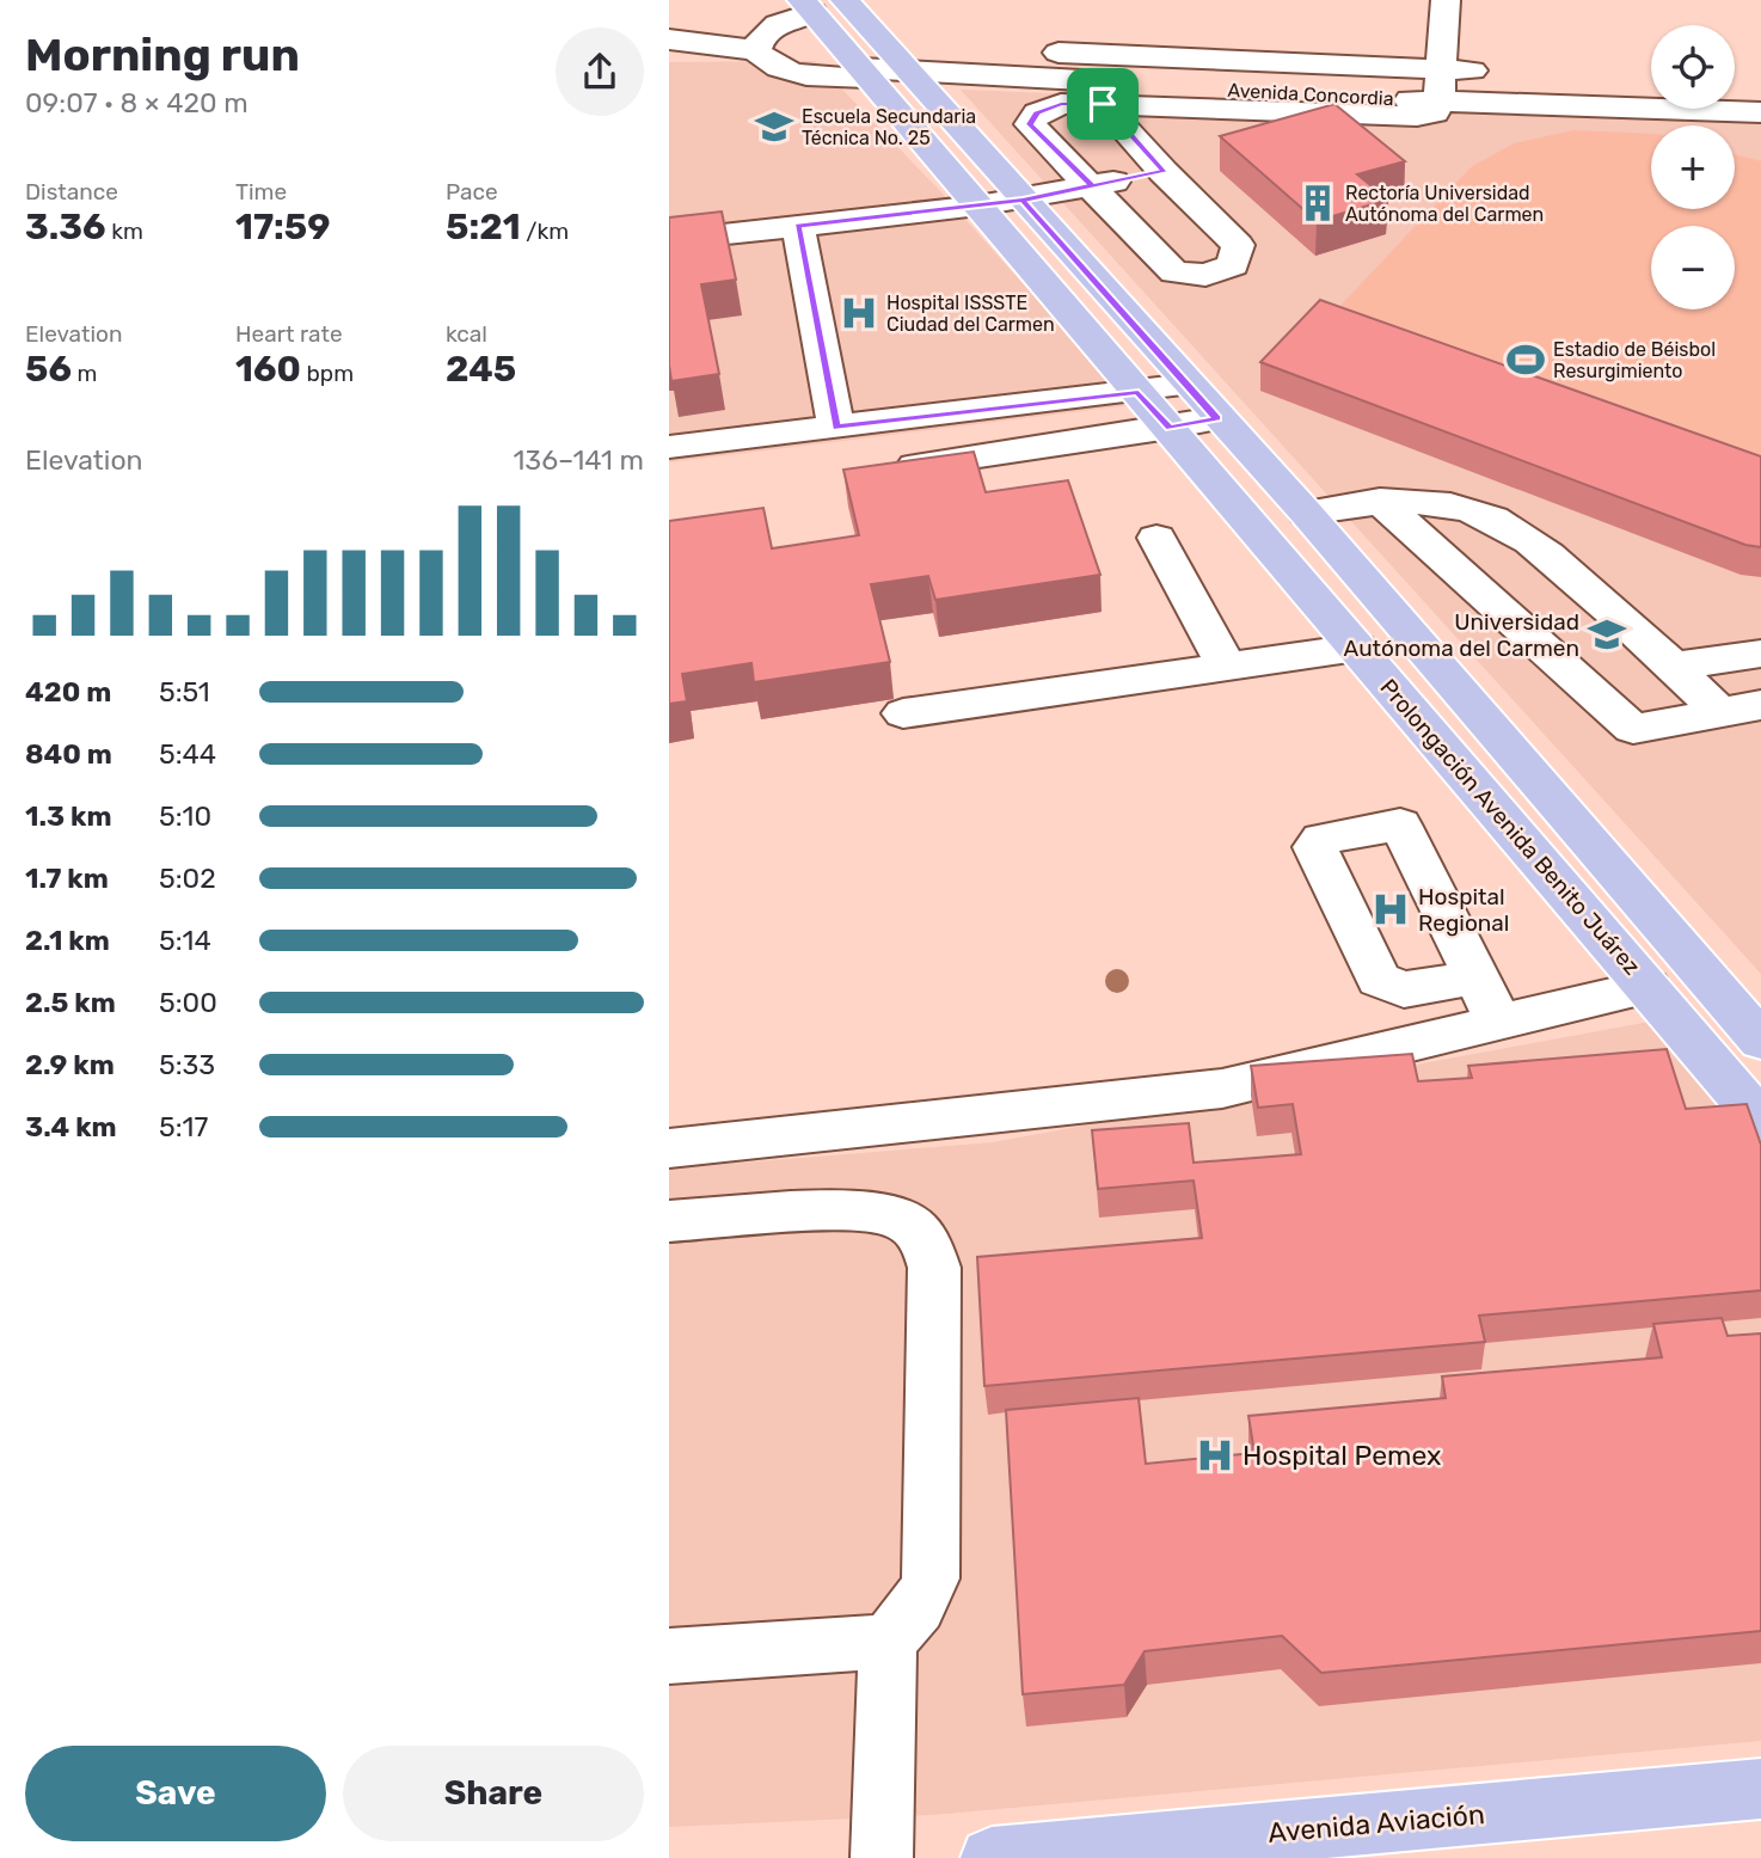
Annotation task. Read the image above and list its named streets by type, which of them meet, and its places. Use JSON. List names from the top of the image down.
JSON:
{
  "streets": {
    "main road": ["Prolongación Avenida Benito Juárez", "Avenida Aviación"],
    "street": ["Avenida Concordia"]
  },
  "crossings": [
    ["Avenida Concordia", "Prolongación Avenida Benito Juárez"]
  ],
  "places": {
    "school or university": ["Escuela Secundaria Técnica No. 25", "Universidad Autónoma del Carmen"],
    "building": ["Rectoría Universidad Autónoma del Carmen"],
    "hospital": ["Hospital ISSSTE Ciudad del Carmen", "Hospital Regional", "Hospital Pemex"],
    "sports": ["Estadio de Béisbol Resurgimiento"]
  },
  "page": {
    "heading": ["Morning run", "09:07 · 8 × 420 m"],
    "map_buttons": ["+", "−"],
    "stats": [
      ["Distance", "3.36 km"],
      ["Time", "17:59"],
      ["Pace", "5:21 /km"],
      ["Elevation", "56 m"],
      ["Heart rate", "160 bpm"],
      ["kcal", "245"]
    ],
    "chart": ["Elevation", "136–141 m"],
    "list": [
      {
        "name": "420 m",
        "note": "5:51"
      },
      {
        "name": "840 m",
        "note": "5:44"
      },
      {
        "name": "1.3 km",
        "note": "5:10"
      },
      {
        "name": "1.7 km",
        "note": "5:02"
      },
      {
        "name": "2.1 km",
        "note": "5:14"
      },
      {
        "name": "2.5 km",
        "note": "5:00"
      },
      {
        "name": "2.9 km",
        "note": "5:33"
      },
      {
        "name": "3.4 km",
        "note": "5:17"
      }
    ],
    "buttons": ["Save", "Share"]
  }
}
